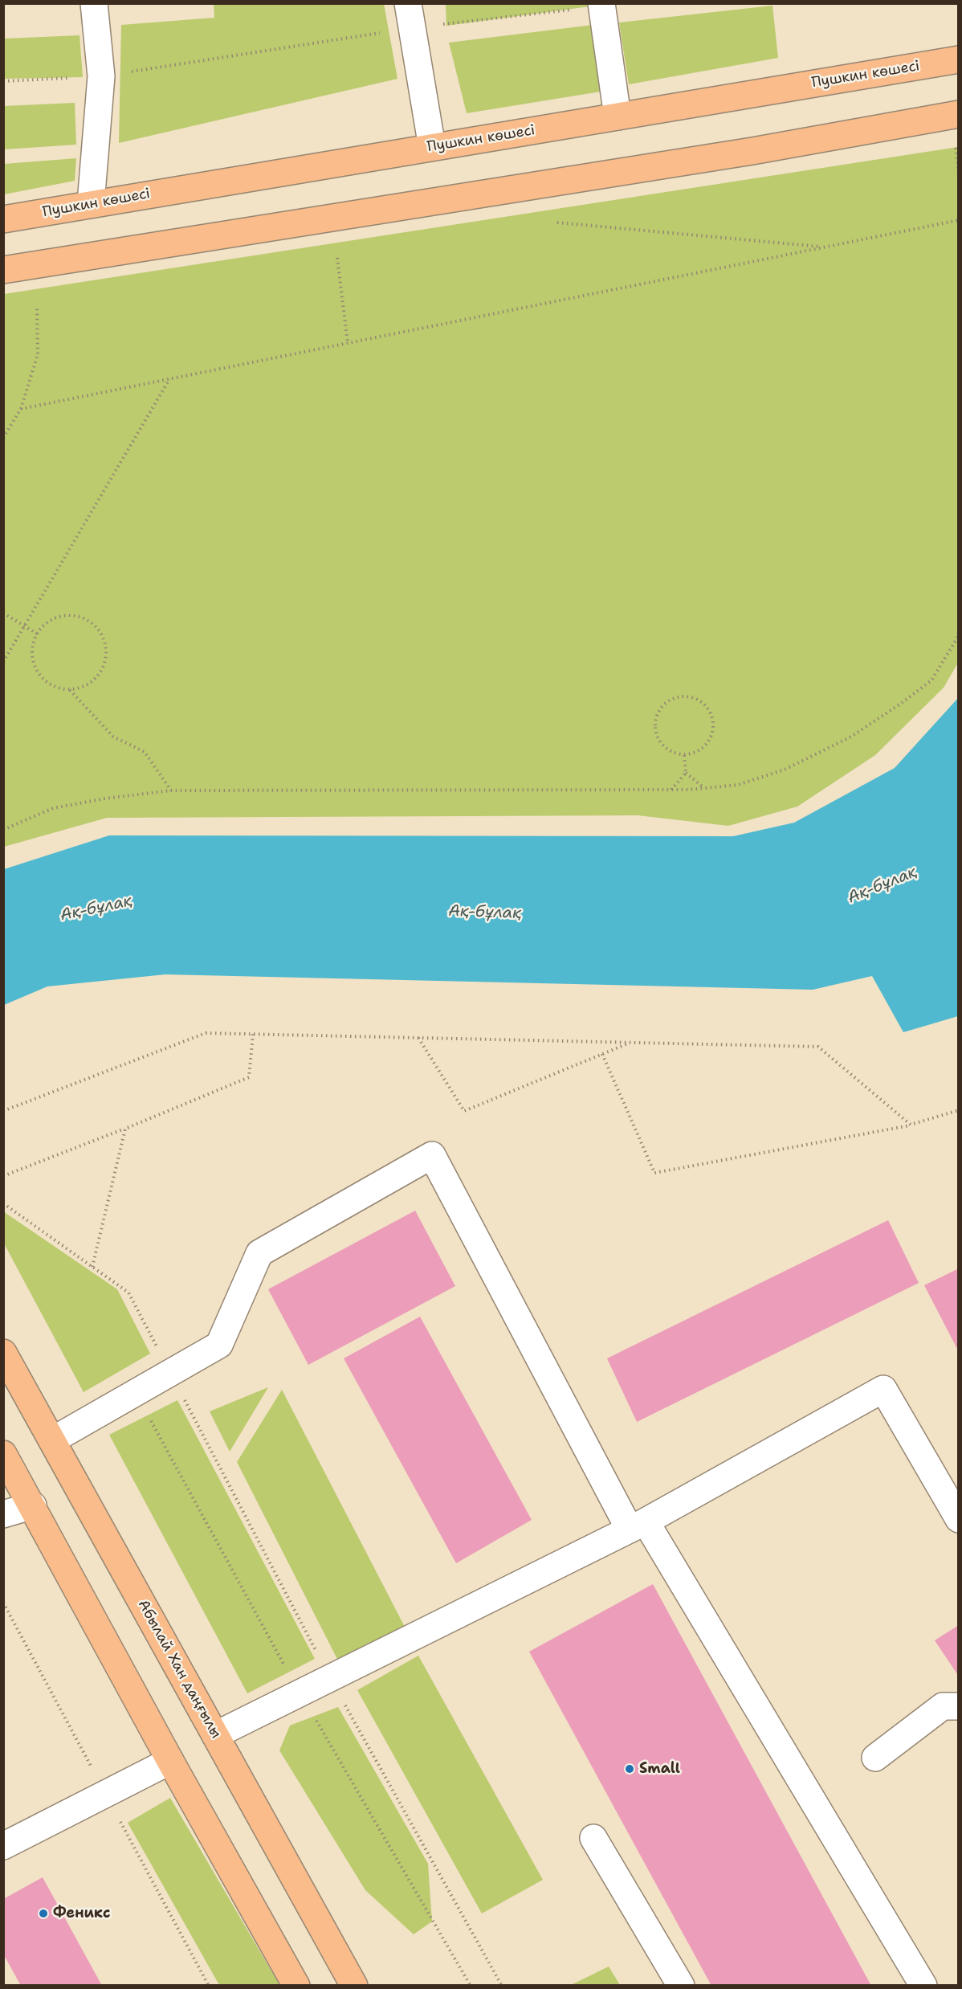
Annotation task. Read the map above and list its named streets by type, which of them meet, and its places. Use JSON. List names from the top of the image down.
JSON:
{
  "streets": {
    "main road": ["Пушкин көшесі", "Абылай Хан даңғылы"]
  },
  "water": ["Ақ-бұлақ"],
  "places": ["Small", "Феникс"]
}
